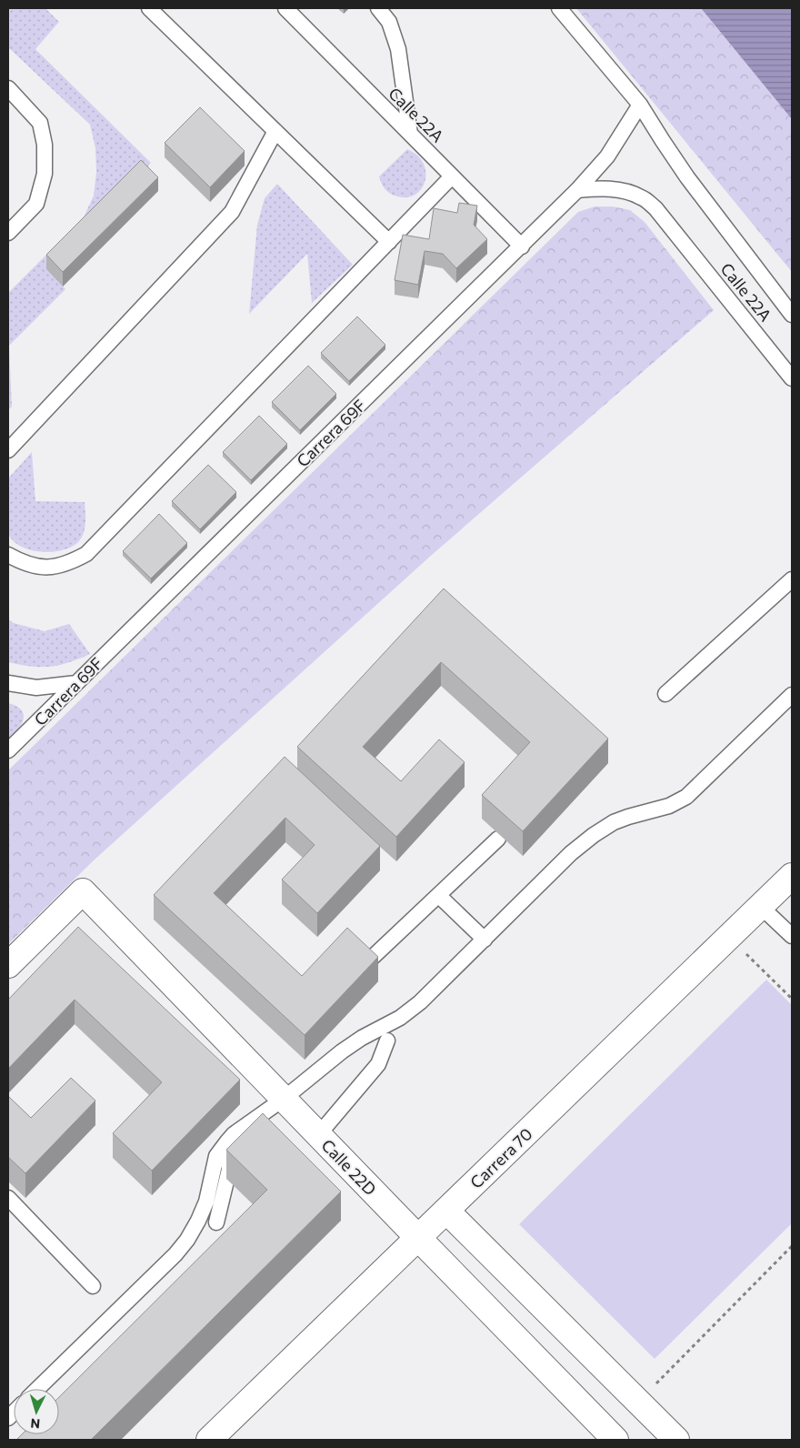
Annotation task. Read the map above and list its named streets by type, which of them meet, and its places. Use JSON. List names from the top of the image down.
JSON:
{
  "streets": {
    "street": ["Carrera 70", "Calle 22D"],
    "lane": ["Calle 22A", "Carrera 69F"]
  },
  "crossings": [
    ["Calle 22A", "Carrera 69F"],
    ["Carrera 70", "Calle 22D"]
  ],
  "north": "bottom"
}
